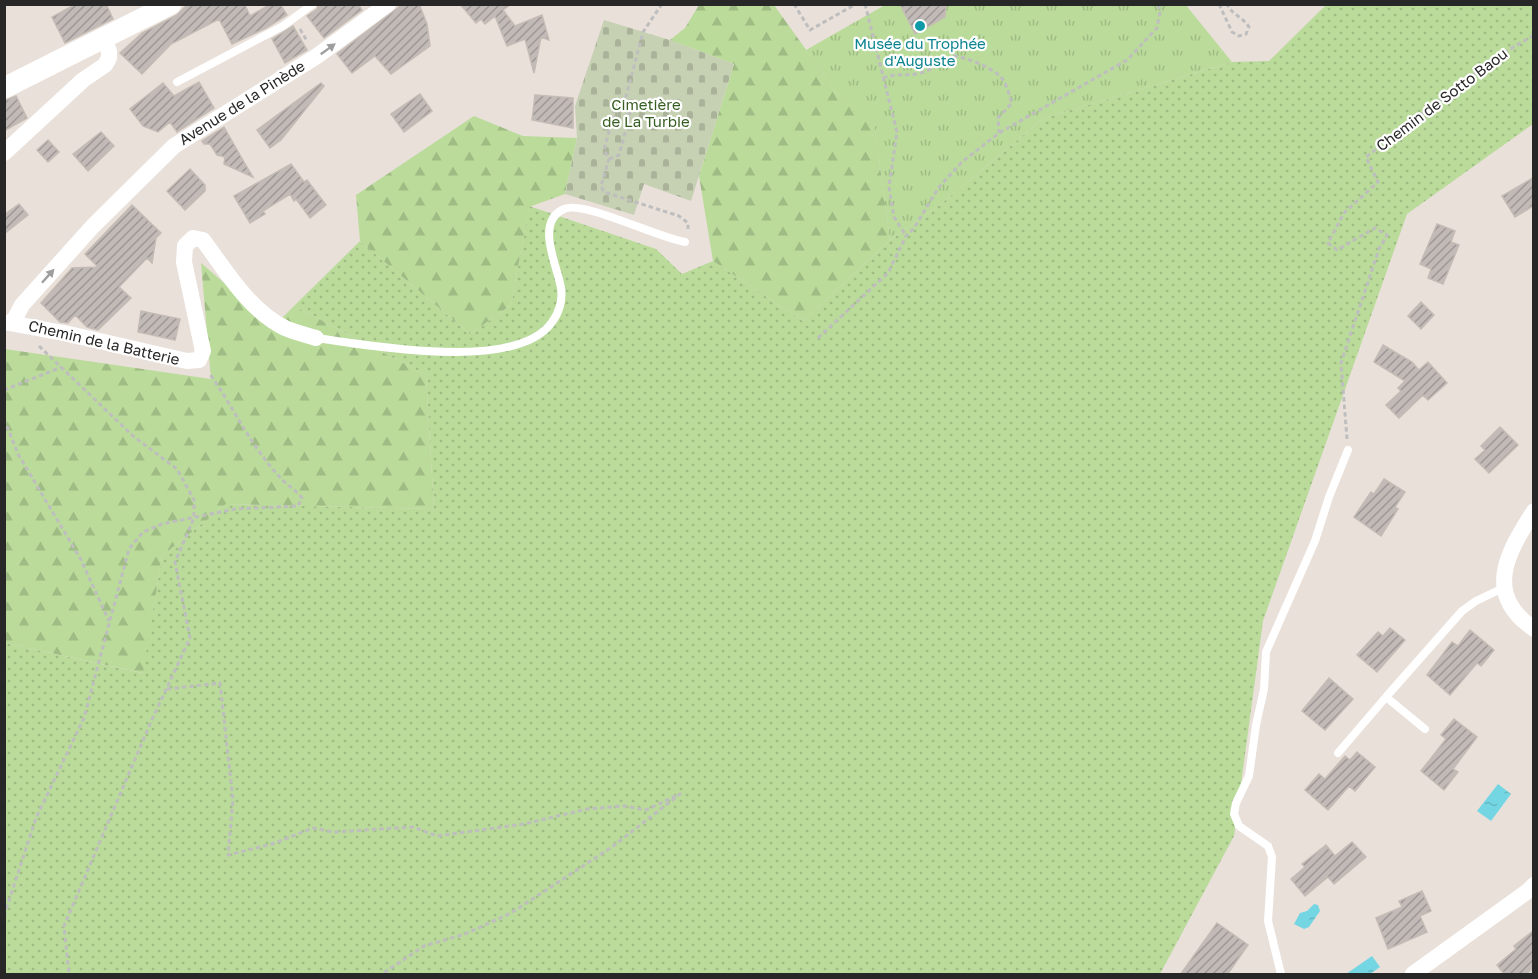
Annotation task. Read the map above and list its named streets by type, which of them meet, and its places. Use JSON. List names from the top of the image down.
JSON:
{
  "streets": {
    "street": ["Avenue de la Pinède", "Chemin de la Batterie"],
    "path": ["Chemin de Sotto Baou"]
  },
  "crossings": [
    ["Avenue de la Pinède", "Chemin de la Batterie"]
  ],
  "parks": ["Cimetière de La Turbie"],
  "places": ["Musée du Trophée d'Auguste"]
}
